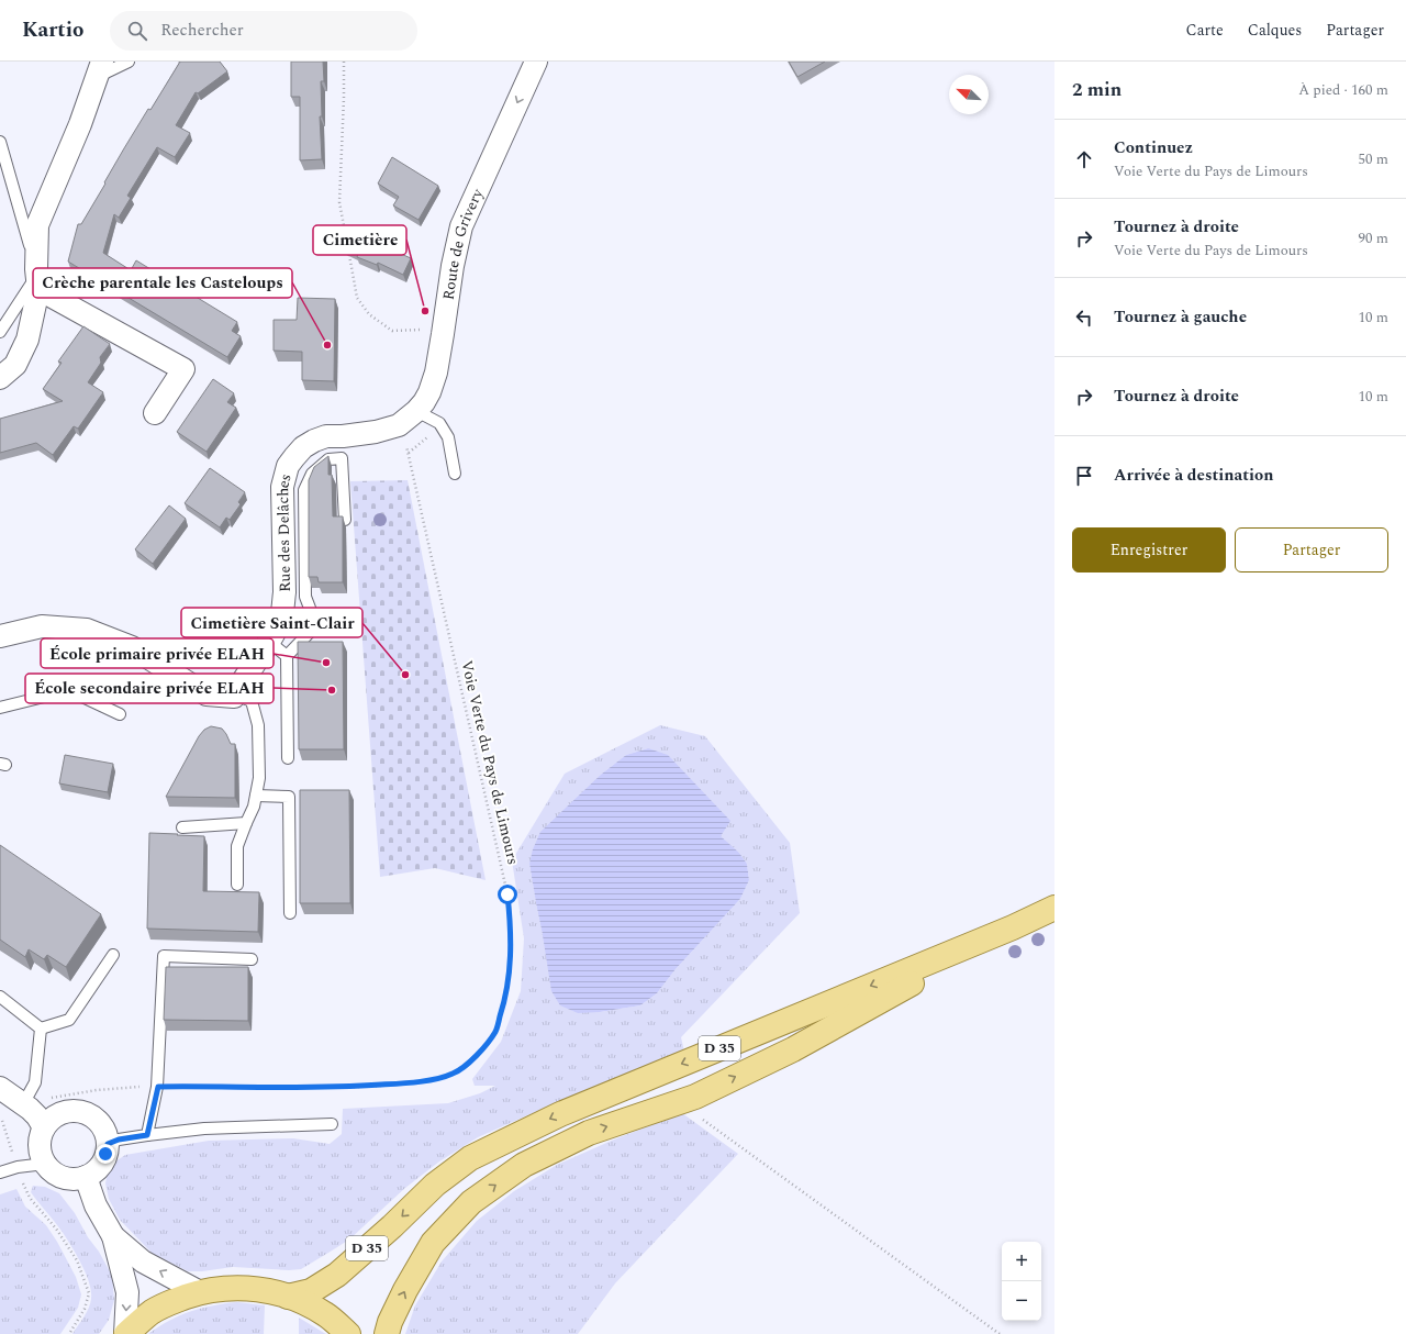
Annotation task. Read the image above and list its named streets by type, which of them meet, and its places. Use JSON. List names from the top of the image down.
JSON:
{
  "streets": {
    "main road": ["D 35"],
    "street": ["Route de Grivery", "Rue des Delâches"],
    "path": ["Voie Verte du Pays de Limours"]
  },
  "crossings": [
    ["Route de Grivery", "Rue des Delâches"]
  ],
  "one_way": ["Route de Grivery"],
  "places": [
    "Cimetière",
    "Crèche parentale les Casteloups",
    "École primaire privée ELAH",
    "Cimetière Saint-Clair",
    "École secondaire privée ELAH"
  ],
  "north": "top left",
  "page": {
    "header": "Kartio",
    "search": "Rechercher",
    "nav": ["Carte", "Calques", "Partager"],
    "heading": ["2 min", "À pied · 160 m"],
    "list": [
      ["Continuez", "Voie Verte du Pays de Limours", "50 m"],
      ["Tournez à droite", "Voie Verte du Pays de Limours", "90 m"],
      ["Tournez à gauche", "10 m"],
      ["Tournez à droite", "10 m"],
      "Arrivée à destination"
    ],
    "buttons": ["Enregistrer", "Partager"],
    "map_buttons": ["+", "−"]
  }
}
